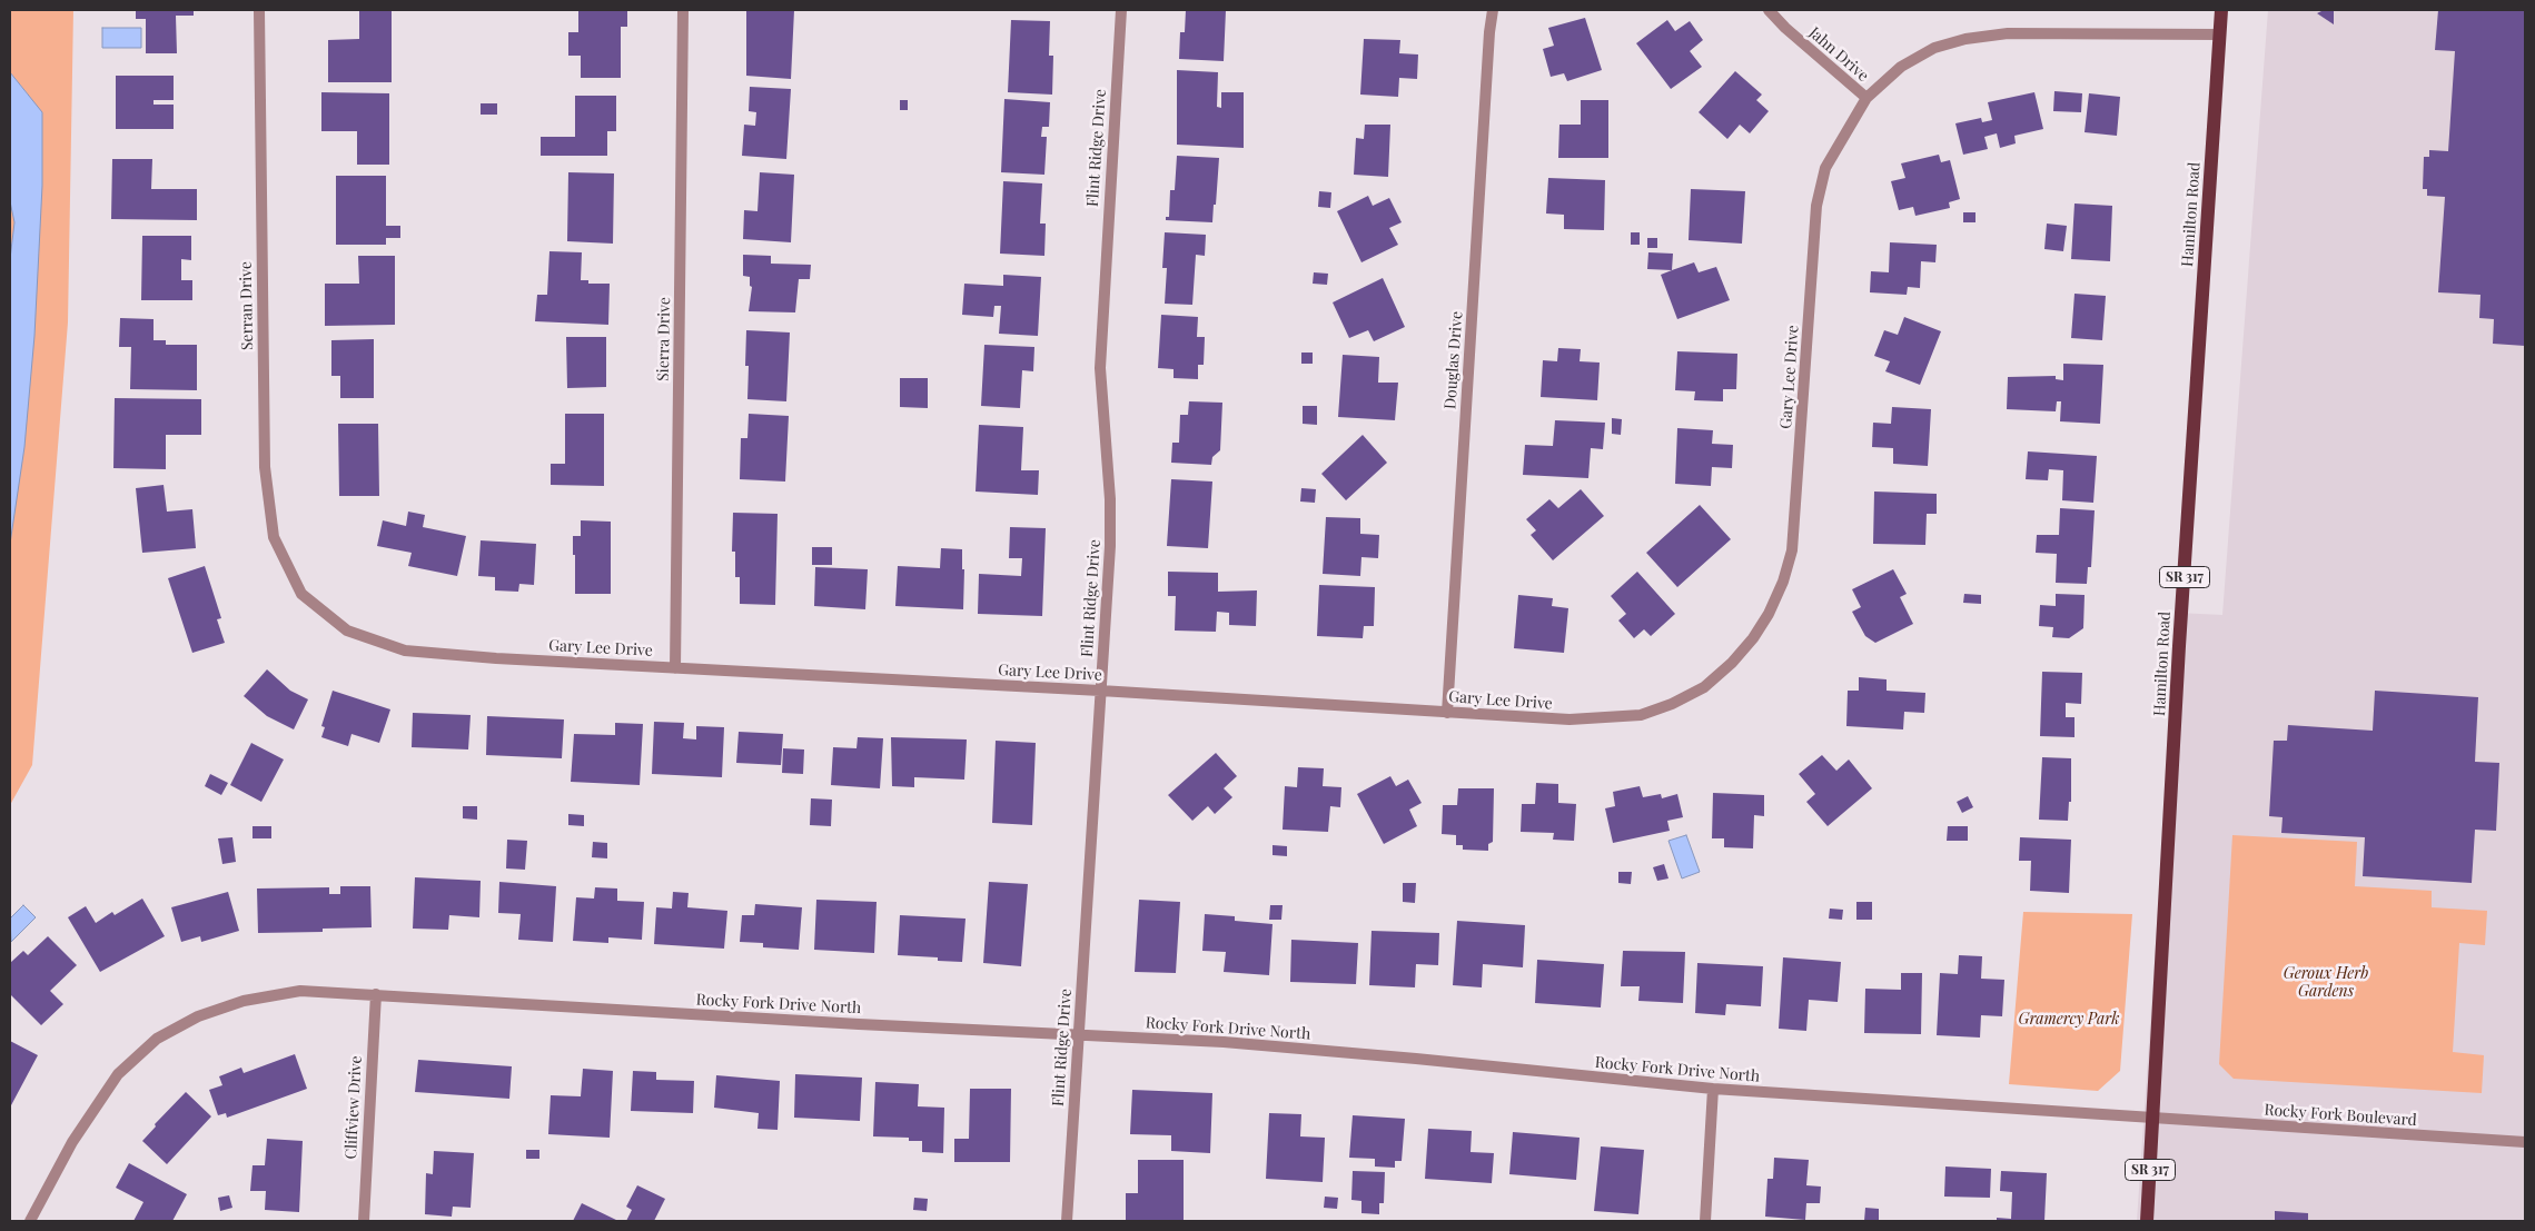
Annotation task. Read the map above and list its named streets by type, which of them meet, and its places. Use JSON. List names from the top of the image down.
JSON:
{
  "streets": {
    "main road": ["Hamilton Road", "SR 317"],
    "street": [
      "Jahn Drive",
      "Flint Ridge Drive",
      "Serran Drive",
      "Sierra Drive",
      "Douglas Drive",
      "Gary Lee Drive",
      "Rocky Fork Drive North",
      "Cliffview Drive",
      "Rocky Fork Boulevard"
    ]
  },
  "crossings": [
    ["Jahn Drive", "Gary Lee Drive"],
    ["Flint Ridge Drive", "Gary Lee Drive"],
    ["Flint Ridge Drive", "Rocky Fork Drive North"],
    ["Hamilton Road", "Gary Lee Drive"],
    ["Hamilton Road", "Rocky Fork Drive North"],
    ["Hamilton Road", "Rocky Fork Boulevard"],
    ["Serran Drive", "Gary Lee Drive"],
    ["Sierra Drive", "Gary Lee Drive"],
    ["Douglas Drive", "Gary Lee Drive"],
    ["Rocky Fork Drive North", "Cliffview Drive"],
    ["Rocky Fork Drive North", "Rocky Fork Boulevard"]
  ],
  "parks": ["Geroux Herb Gardens", "Gramercy Park"]
}
